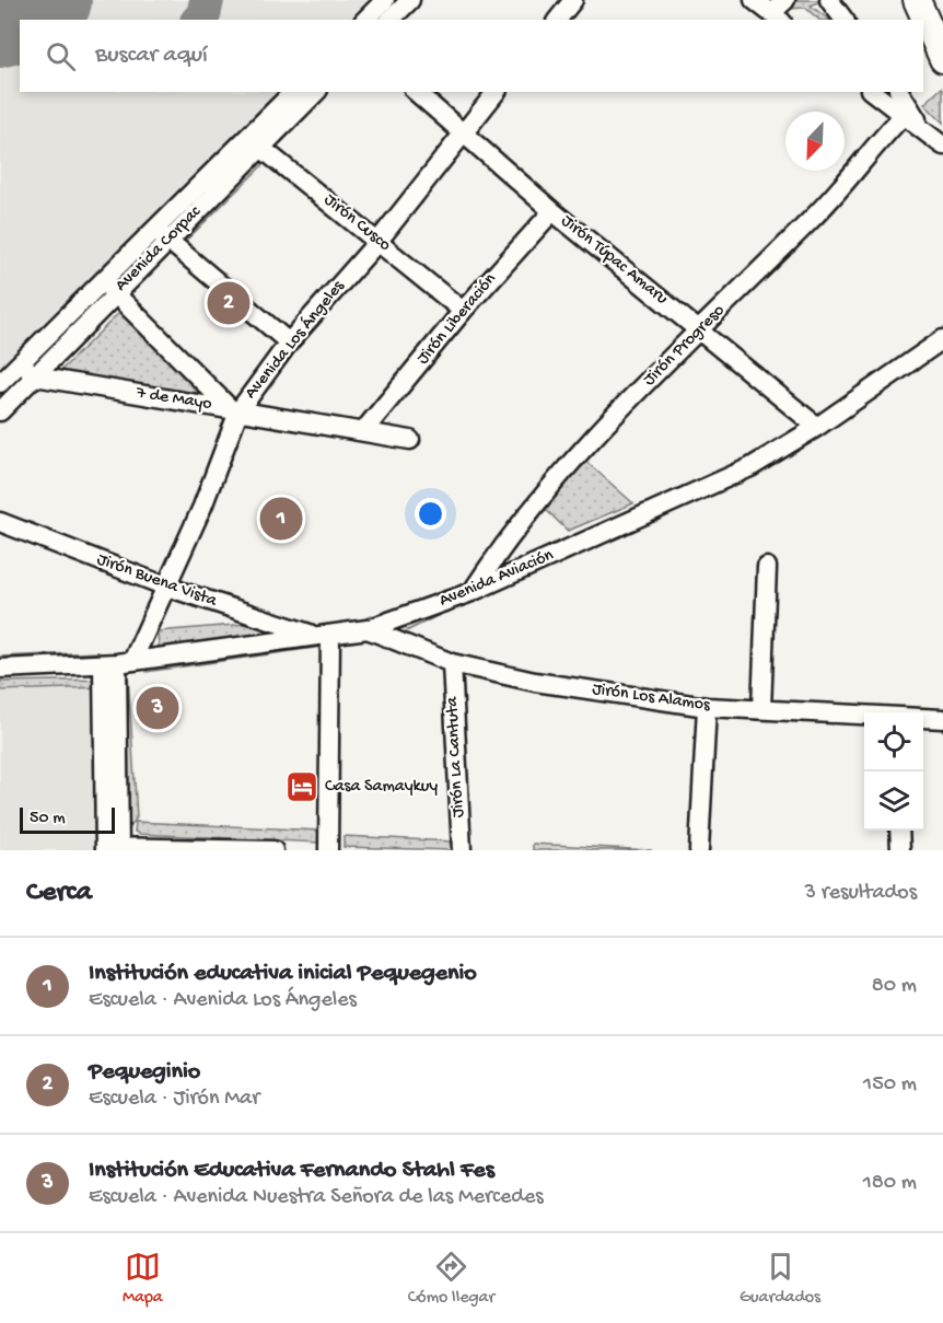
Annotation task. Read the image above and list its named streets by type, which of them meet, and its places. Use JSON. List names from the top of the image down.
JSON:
{
  "streets": {
    "street": [
      "Jirón Cusco",
      "Avenida Corpac",
      "Jirón Túpac Amaru",
      "Jirón Liberación",
      "Avenida Los Ángeles",
      "Jirón Progreso",
      "7 de Mayo",
      "Avenida Aviación",
      "Jirón Buena Vista",
      "Jirón Los Alamos",
      "Jirón La Cantuta"
    ]
  },
  "crossings": [
    ["Jirón Cusco", "Avenida Corpac"],
    ["Jirón Cusco", "Jirón Liberación"],
    ["Jirón Cusco", "Avenida Los Ángeles"],
    ["Avenida Corpac", "7 de Mayo"],
    ["Jirón Túpac Amaru", "Jirón Liberación"],
    ["Jirón Túpac Amaru", "Avenida Los Ángeles"],
    ["Jirón Túpac Amaru", "Jirón Progreso"],
    ["Jirón Túpac Amaru", "Avenida Aviación"],
    ["Jirón Liberación", "7 de Mayo"],
    ["Avenida Los Ángeles", "7 de Mayo"],
    ["Avenida Los Ángeles", "Avenida Aviación"],
    ["Avenida Los Ángeles", "Jirón Buena Vista"],
    ["Jirón Progreso", "Avenida Aviación"],
    ["Avenida Aviación", "Jirón Buena Vista"],
    ["Avenida Aviación", "Jirón Los Alamos"],
    ["Jirón Los Alamos", "Jirón La Cantuta"]
  ],
  "places": {
    "hotel": ["Casa Samaykuy"]
  },
  "scale_bar": "50 m",
  "north": "bottom left",
  "page": {
    "search": "Buscar aquí",
    "pins": ["2", "1", "3"],
    "scale": "50 m",
    "heading": ["Cerca", "3 resultados"],
    "list": [
      {
        "mark": "1",
        "name": "Institución educativa inicial Pequegenio",
        "note": "Escuela · Avenida Los Ángeles",
        "value": "80 m"
      },
      {
        "mark": "2",
        "name": "Pequeginio",
        "note": "Escuela · Jirón Mar",
        "value": "150 m"
      },
      {
        "mark": "3",
        "name": "Institución Educativa Fernando Stahl Fes",
        "note": "Escuela · Avenida Nuestra Señora de las Mercedes",
        "value": "180 m"
      }
    ],
    "nav": ["Mapa", "Cómo llegar", "Guardados"]
  }
}
